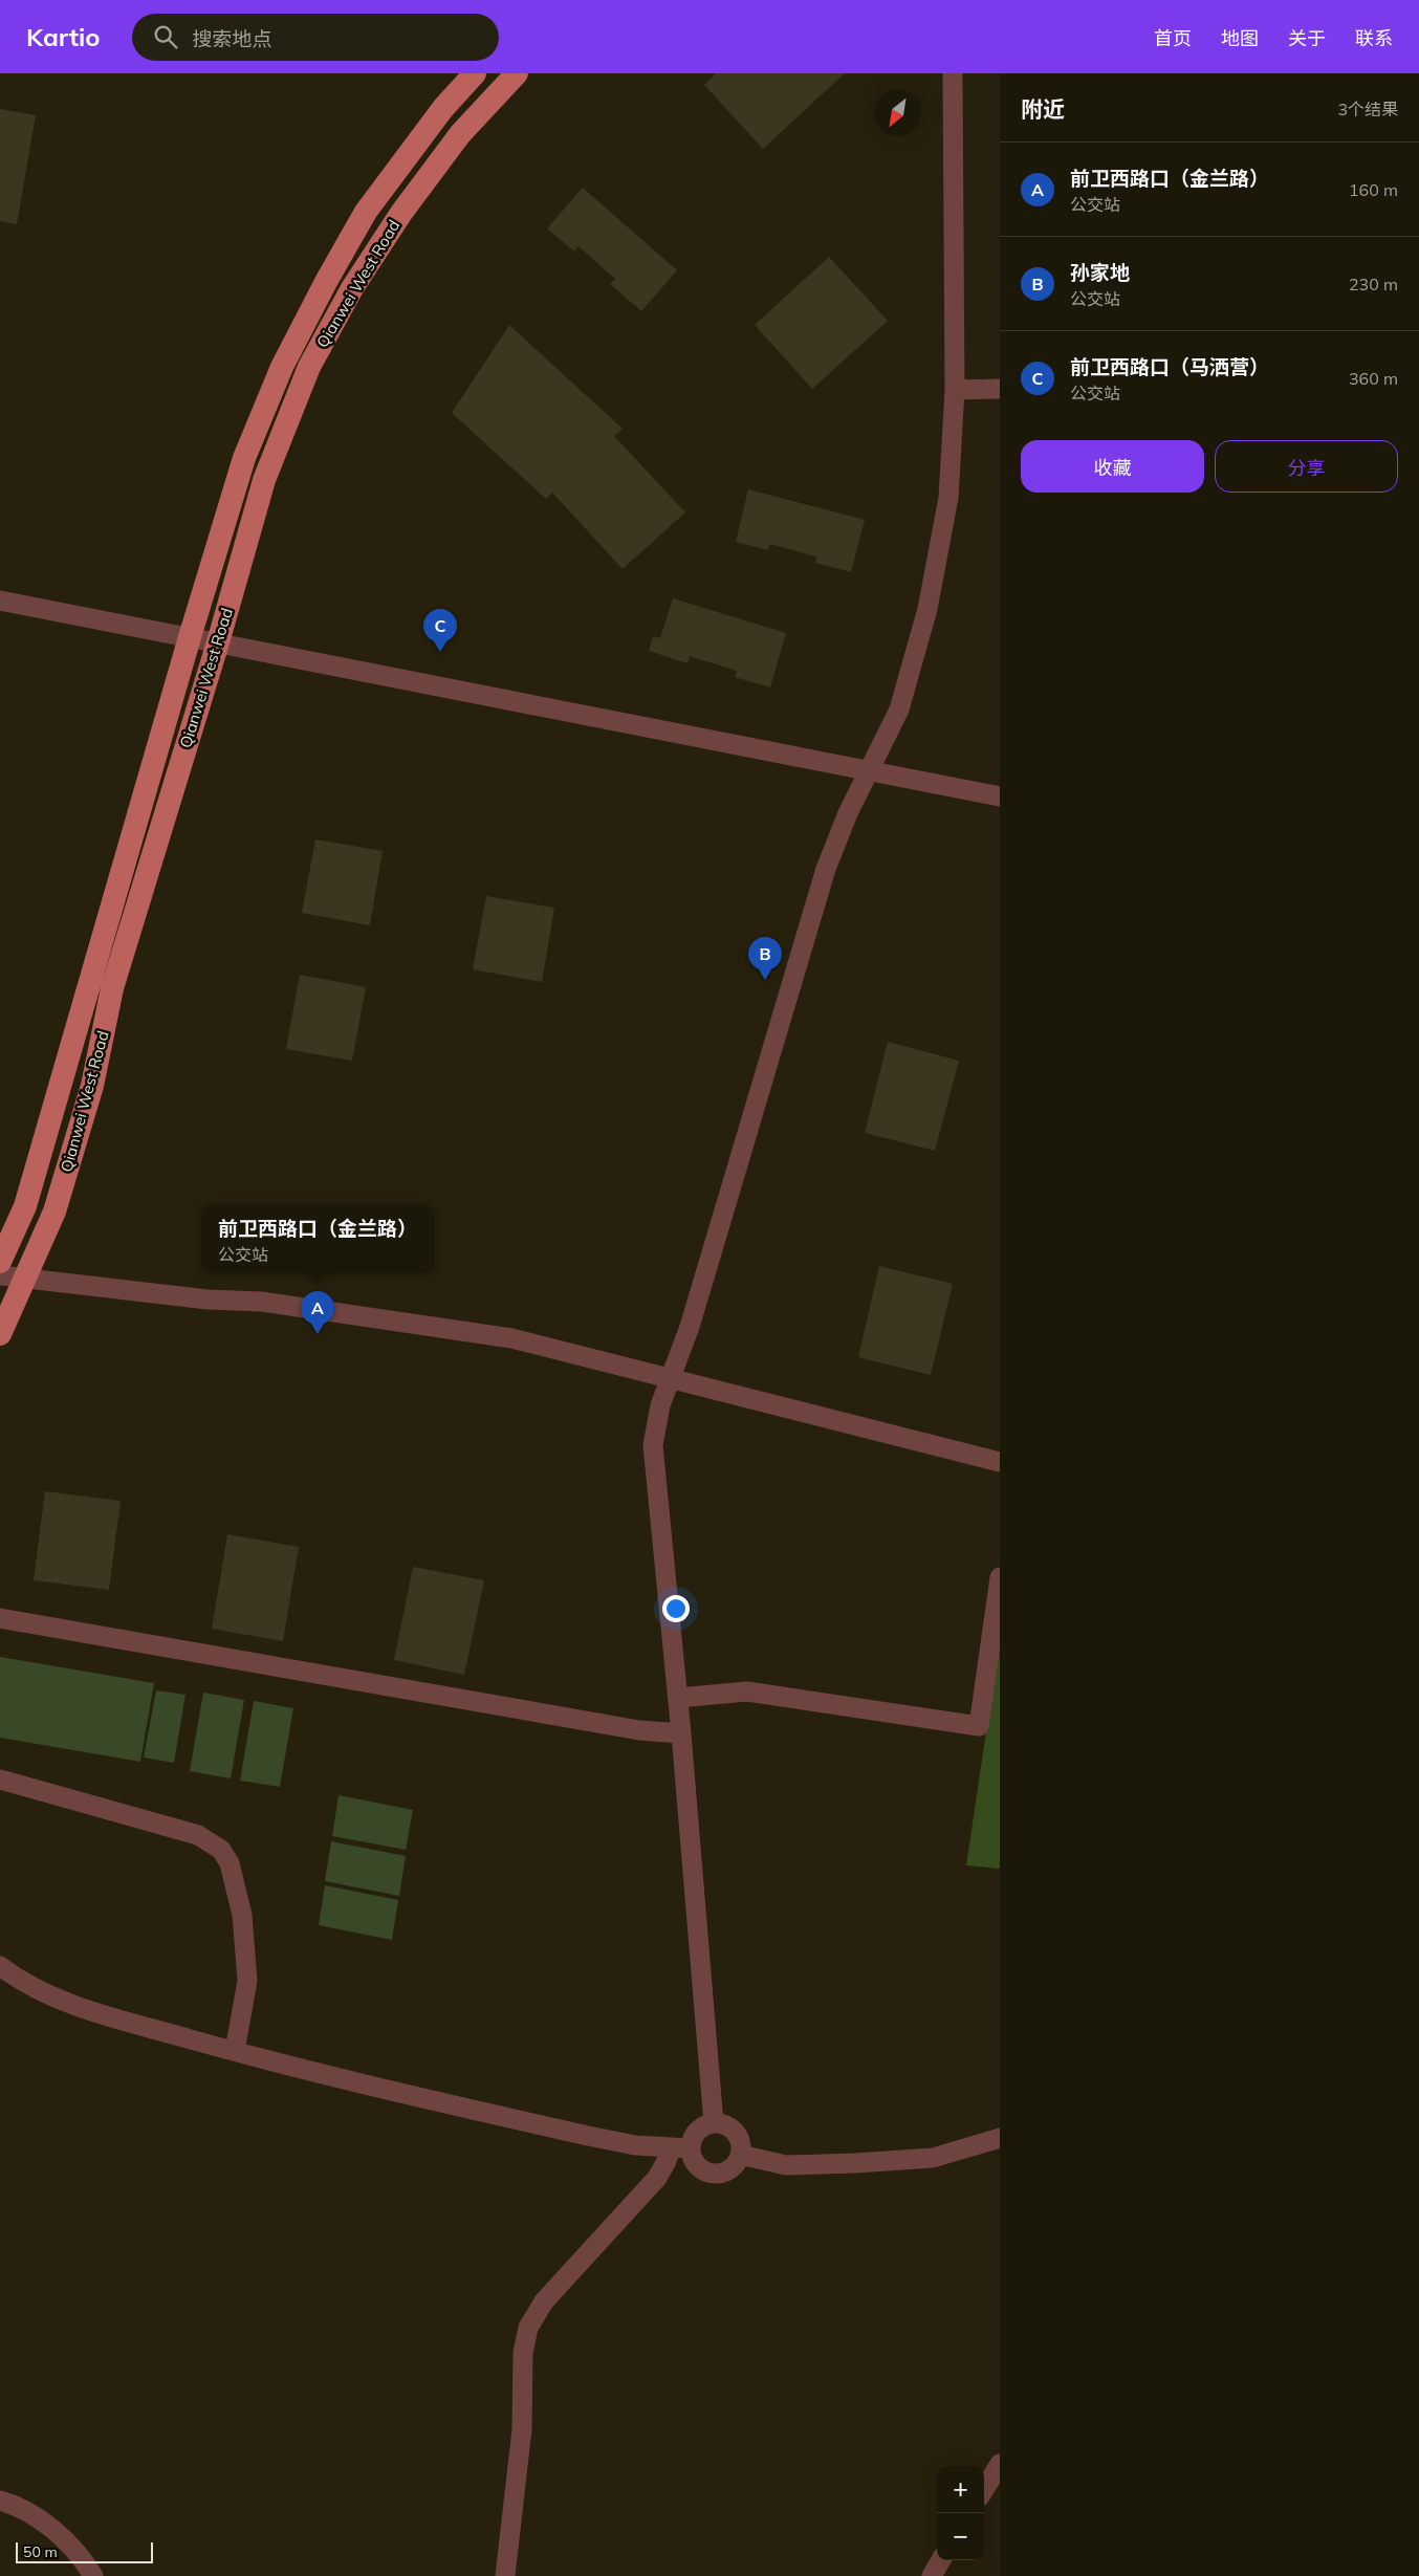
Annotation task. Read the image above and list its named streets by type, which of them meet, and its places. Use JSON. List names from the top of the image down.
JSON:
{
  "streets": {
    "main road": ["Qianwei West Road"]
  },
  "scale_bar": "50 m",
  "north": "bottom left",
  "page": {
    "header": "Kartio",
    "search": "搜索地点",
    "nav": [
      "首页",
      "地图",
      "关于",
      "联系"
    ],
    "heading": ["附近", "3个结果"],
    "list": [
      {
        "mark": "A",
        "name": "前卫西路口（金兰路）",
        "note": "公交站",
        "value": "160 m"
      },
      {
        "mark": "B",
        "name": "孙家地",
        "note": "公交站",
        "value": "230 m"
      },
      {
        "mark": "C",
        "name": "前卫西路口（马洒营）",
        "note": "公交站",
        "value": "360 m"
      }
    ],
    "buttons": ["收藏", "分享"],
    "pins": ["C", "B", "A"],
    "popup": ["前卫西路口（金兰路）", "公交站"],
    "map_buttons": ["+", "−"],
    "scale": "50 m"
  }
}
